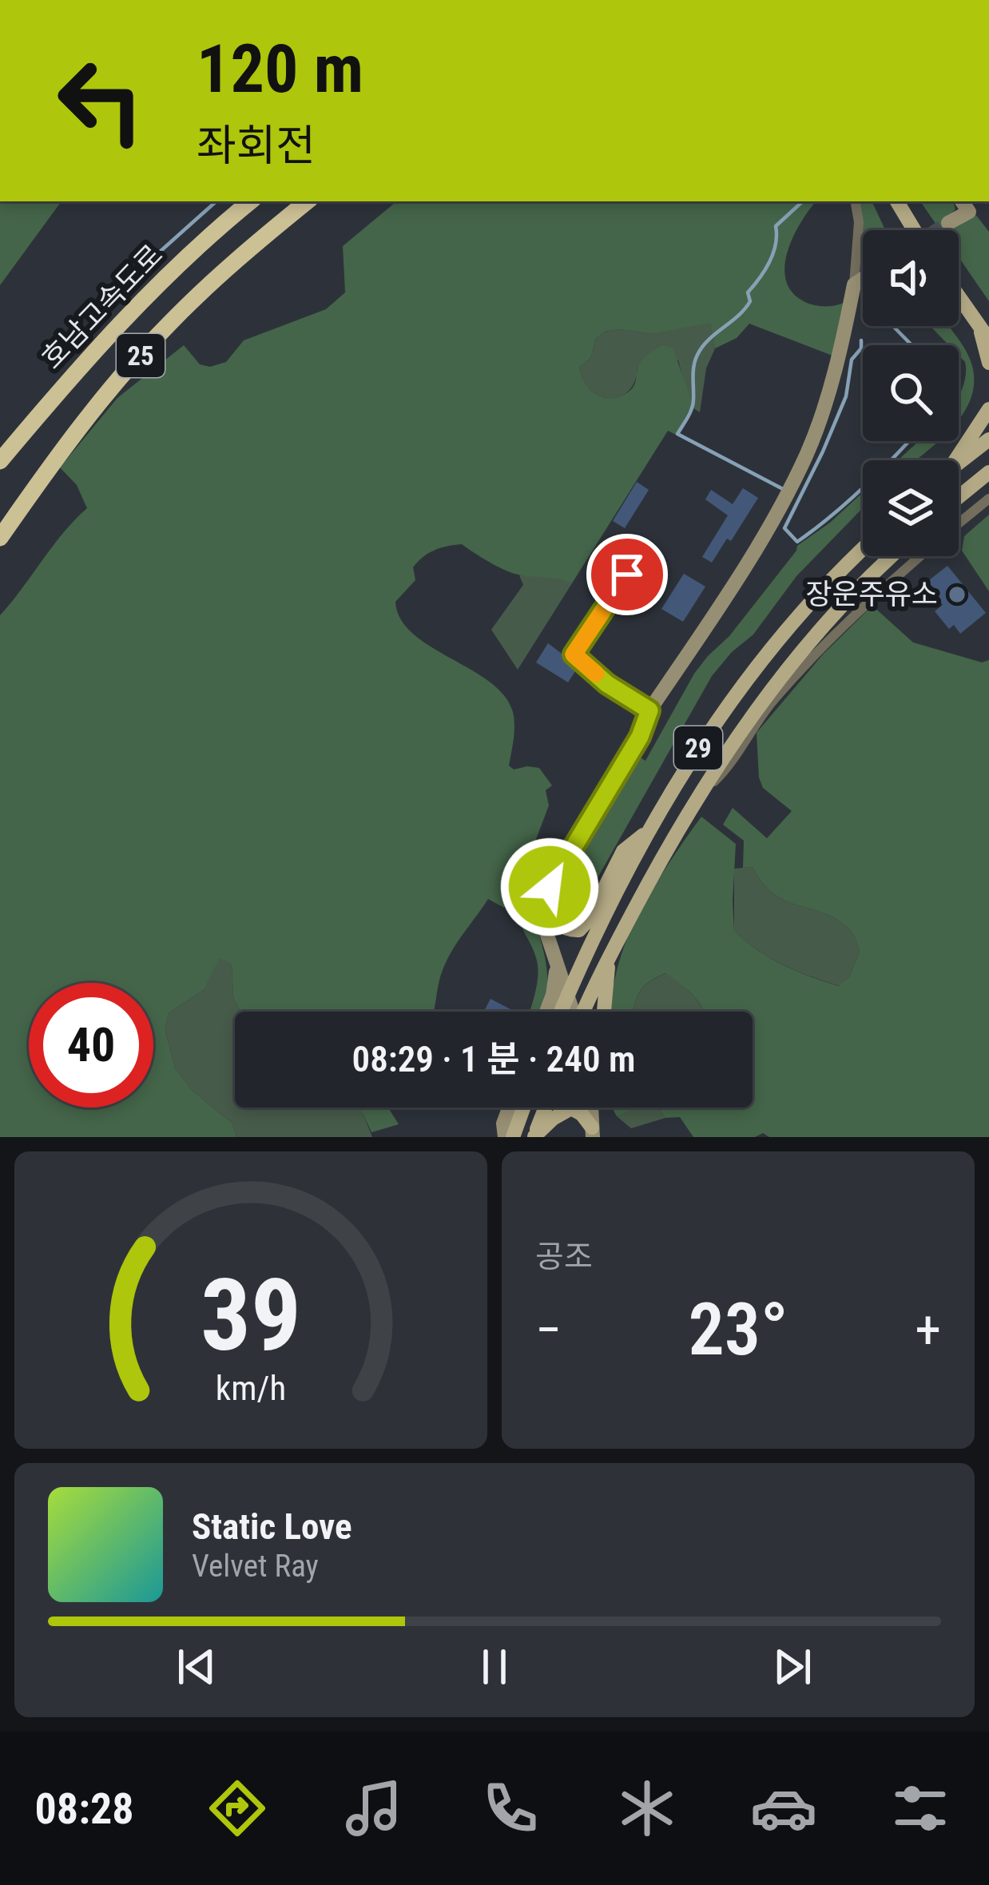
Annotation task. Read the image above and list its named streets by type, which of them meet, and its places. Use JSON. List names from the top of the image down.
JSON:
{
  "streets": {
    "highway": ["호남고속도로", "25"],
    "main road": ["29"]
  },
  "places": ["장운주유소"],
  "page": {
    "turn": ["120 m", "좌회전"],
    "limit": "40",
    "trip": "08:29 · 1 분 · 240 m",
    "tile": "공조",
    "heat": ["−", "23°", "+"],
    "song": ["Static Love", "Velvet Ray"],
    "tabs": "08:28",
    "gauge": ["39", "km/h"]
  }
}
